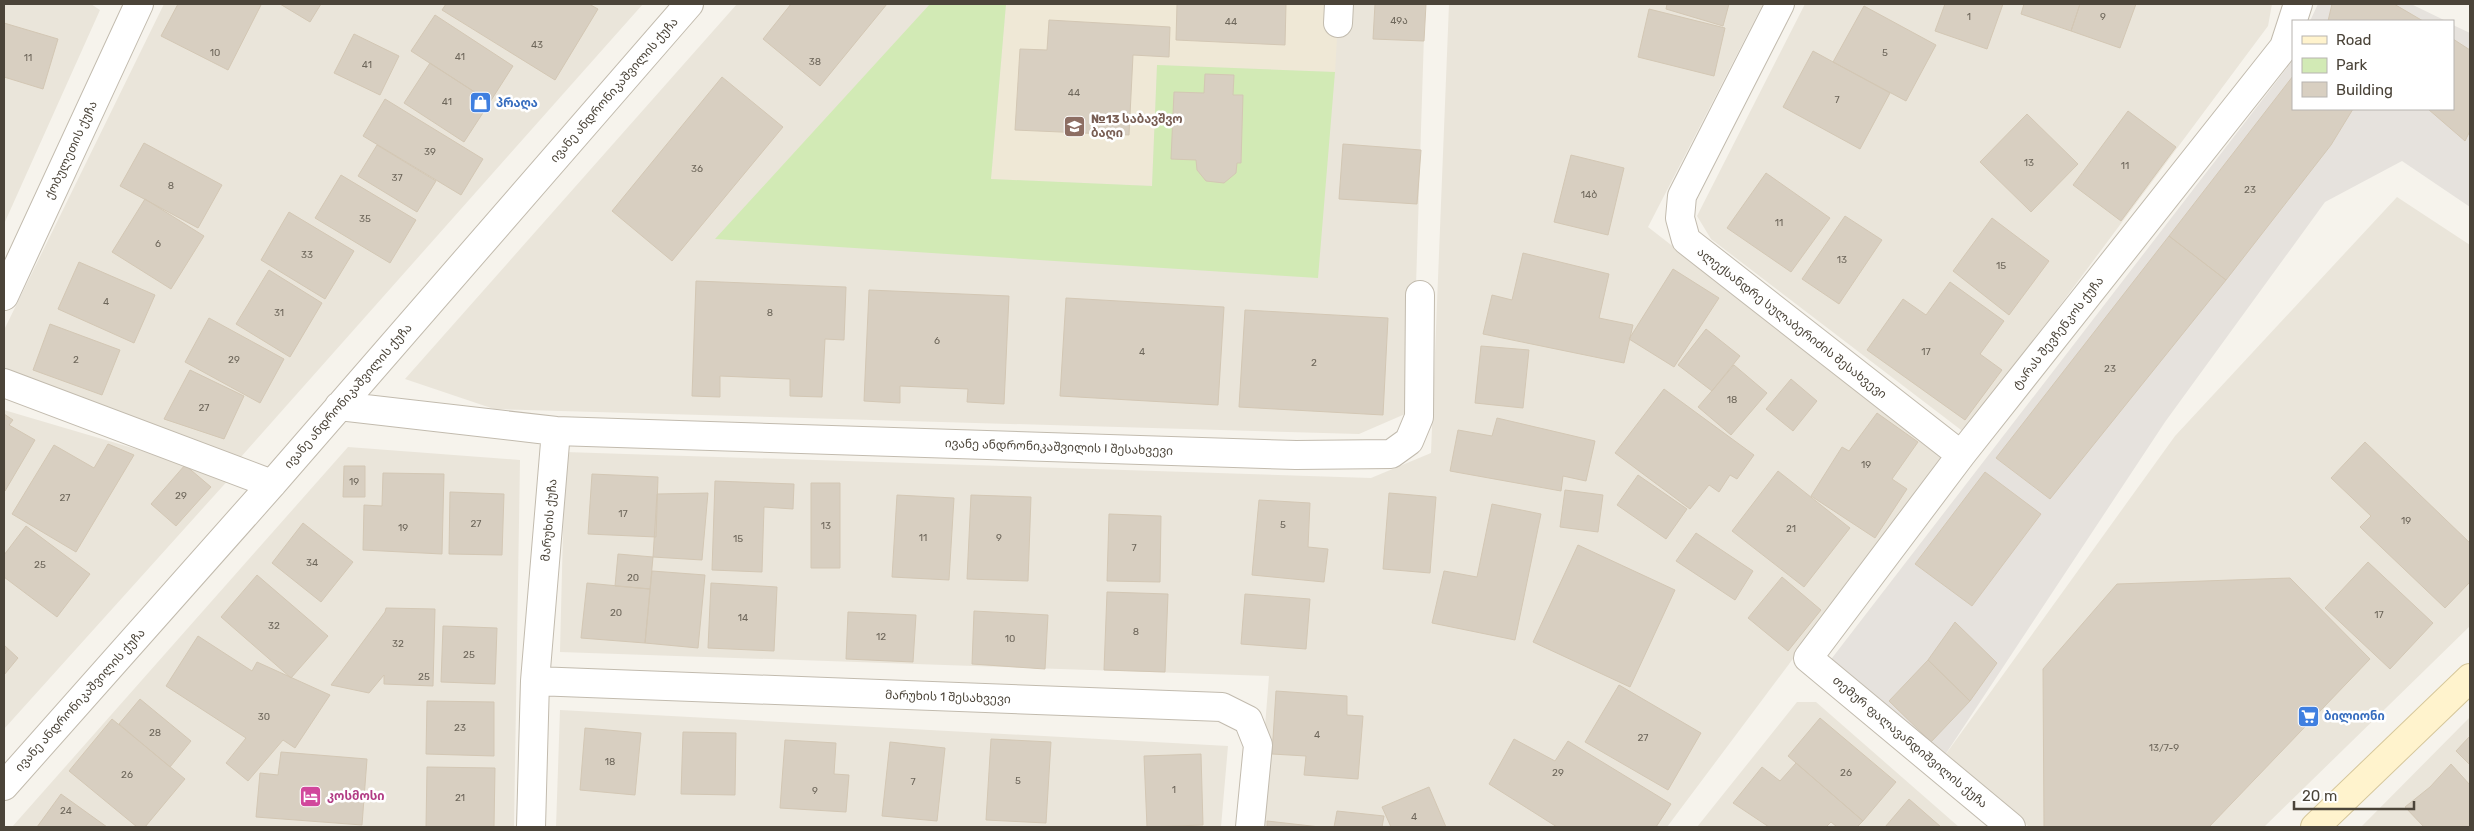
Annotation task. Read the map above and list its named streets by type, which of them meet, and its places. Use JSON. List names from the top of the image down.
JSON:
{
  "streets": {
    "street": [
      "ივანე ანდრონიკაშვილის ქუჩა",
      "ქობულეთის ქუჩა",
      "ალექსანდრე სულაბერიძის შესახვევი",
      "ტარას შევჩენკოს ქუჩა",
      "ივანე ანდრონიკაშვილის I შესახვევი",
      "მარუხის ქუჩა",
      "მარუხის 1 შესახვევი",
      "თემურ ფალავანდიშვილის ქუჩა"
    ]
  },
  "crossings": [
    ["ალექსანდრე სულაბერიძის შესახვევი", "ტარას შევჩენკოს ქუჩა"],
    ["ტარას შევჩენკოს ქუჩა", "თემურ ფალავანდიშვილის ქუჩა"],
    ["ივანე ანდრონიკაშვილის I შესახვევი", "მარუხის ქუჩა"],
    ["მარუხის ქუჩა", "მარუხის 1 შესახვევი"]
  ],
  "places": {
    "shop": ["პრაღა"],
    "school or university": ["№13 საბავშვო ბაღი"],
    "supermarket": ["ბილიონი"],
    "hotel": ["კოსმოსი"]
  },
  "house_numbers": [
    "1",
    "9",
    "49ა",
    "44",
    "43",
    "10",
    "5",
    "41",
    "11",
    "38",
    "41",
    "44",
    "7",
    "41",
    "39",
    "13",
    "11",
    "36",
    "37",
    "8",
    "23",
    "14ბ",
    "35",
    "11",
    "6",
    "33",
    "13",
    "15",
    "4",
    "31",
    "8",
    "6",
    "4",
    "17",
    "2",
    "29",
    "2",
    "23",
    "18",
    "27",
    "19",
    "19",
    "29",
    "27",
    "17",
    "19",
    "27",
    "5",
    "13",
    "19",
    "21",
    "11",
    "9",
    "15",
    "7",
    "34",
    "25",
    "20",
    "20",
    "17",
    "14",
    "32",
    "8",
    "12",
    "10",
    "32",
    "25",
    "25",
    "30",
    "23",
    "28",
    "4",
    "27",
    "13/7-9",
    "18",
    "29",
    "26",
    "26",
    "5",
    "7",
    "1",
    "9",
    "21",
    "24",
    "4"
  ],
  "legend": ["Road", "Park", "Building"],
  "scale_bar": "20 m"
}
